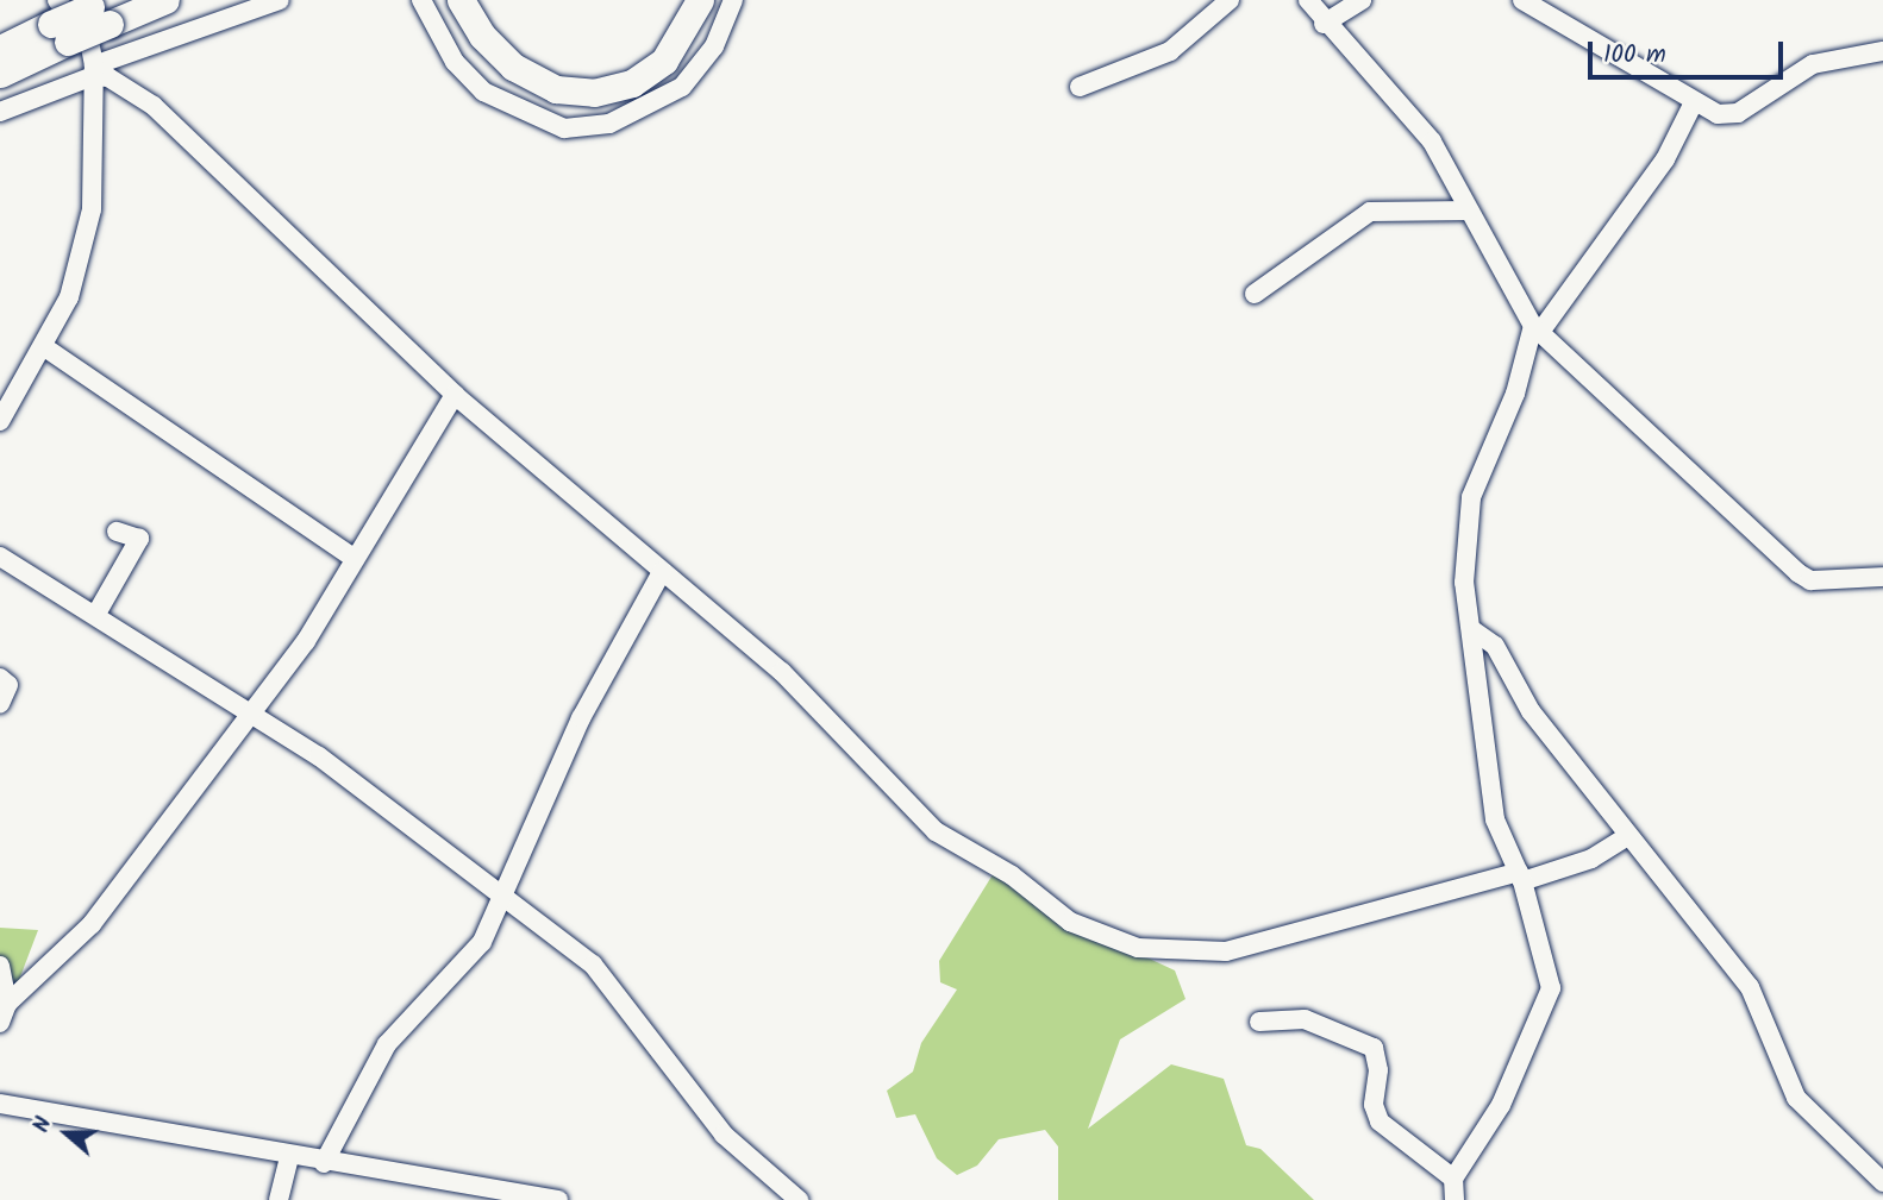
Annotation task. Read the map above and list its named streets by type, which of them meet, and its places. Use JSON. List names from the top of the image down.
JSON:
{
  "scale_bar": "100 m",
  "north": "left"
}
